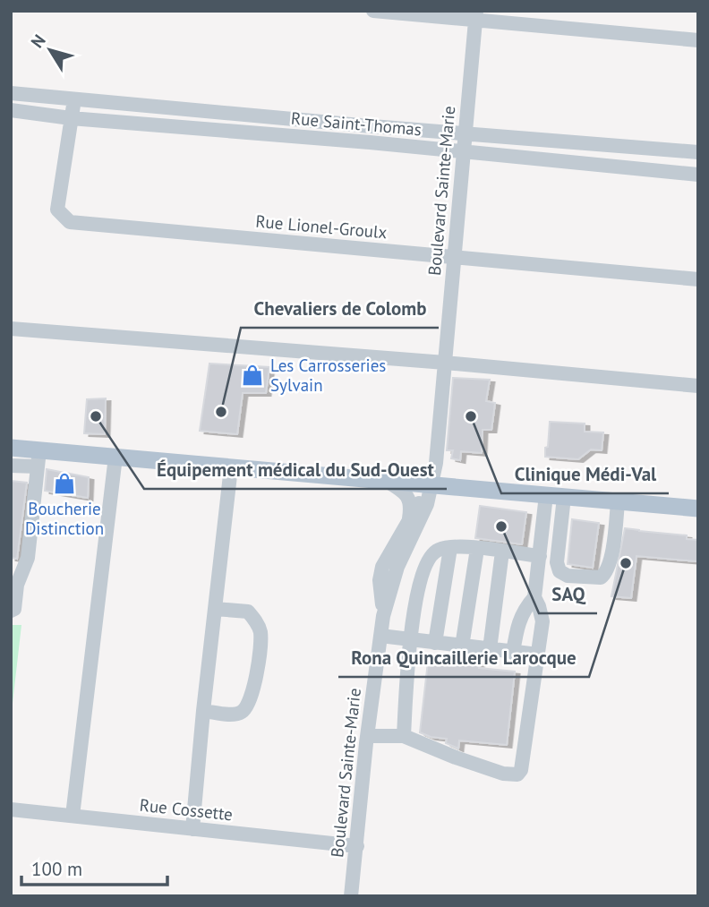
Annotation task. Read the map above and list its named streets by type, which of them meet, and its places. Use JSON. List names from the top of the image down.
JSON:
{
  "streets": {
    "street": [
      "Rue Saint-Thomas",
      "Boulevard Sainte-Marie",
      "Rue Lionel-Groulx",
      "Rue Cossette"
    ]
  },
  "crossings": [
    ["Rue Saint-Thomas", "Boulevard Sainte-Marie"],
    ["Rue Saint-Thomas", "Rue Lionel-Groulx"],
    ["Boulevard Sainte-Marie", "Rue Lionel-Groulx"],
    ["Boulevard Sainte-Marie", "Rue Cossette"]
  ],
  "places": {
    "shop": ["Les Carrosseries Sylvain", "Boucherie Distinction"],
    "other": [
      "Chevaliers de Colomb",
      "Équipement médical du Sud-Ouest",
      "Clinique Médi-Val",
      "SAQ",
      "Rona Quincaillerie Larocque"
    ]
  },
  "scale_bar": "100 m",
  "north": "top left"
}
